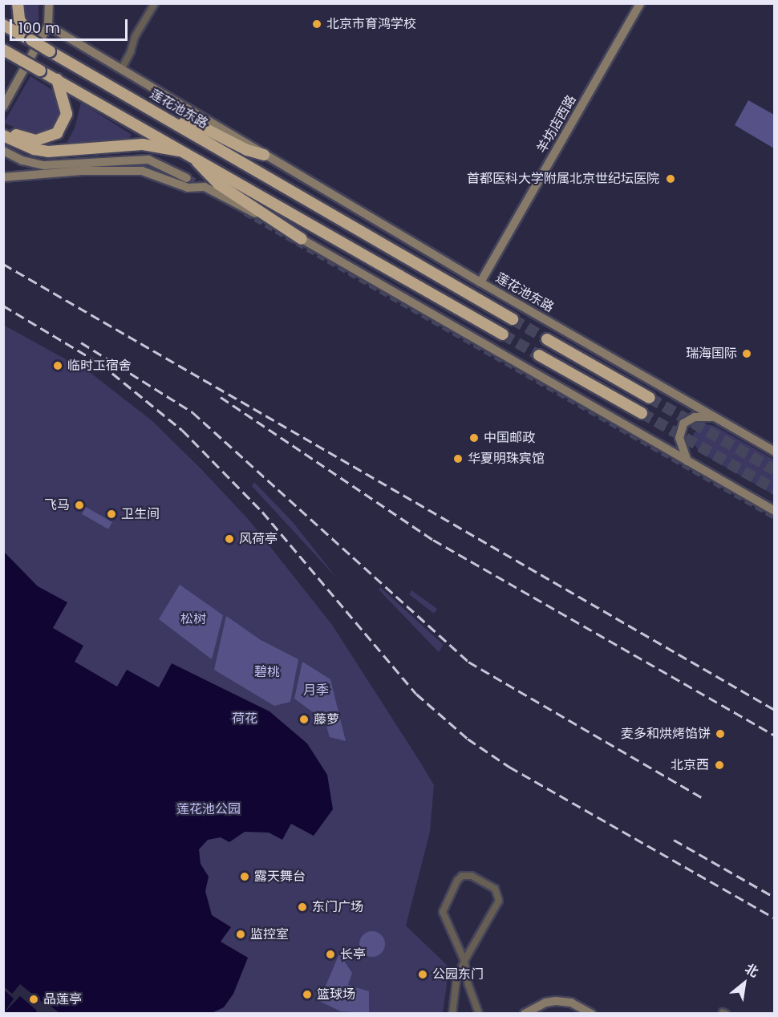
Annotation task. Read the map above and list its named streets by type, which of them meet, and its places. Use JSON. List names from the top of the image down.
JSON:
{
  "streets": {
    "highway": ["莲花池东路"],
    "street": ["羊坊店西路"]
  },
  "crossings": [
    ["莲花池东路", "羊坊店西路"]
  ],
  "parks": [
    "松树",
    "碧桃",
    "月季",
    "荷花",
    "莲花池公园"
  ],
  "places": [
    "北京市育鸿学校",
    "首都医科大学附属北京世纪坛医院",
    "瑞海国际",
    "临时工宿舍",
    "中国邮政",
    "华夏明珠宾馆",
    "飞马",
    "卫生间",
    "风荷亭",
    "藤萝",
    "麦多和烘烤馅饼",
    "北京西",
    "露天舞台",
    "东门广场",
    "监控室",
    "长亭",
    "公园东门",
    "篮球场",
    "品莲亭"
  ],
  "scale_bar": "100 m",
  "north": "top right"
}
